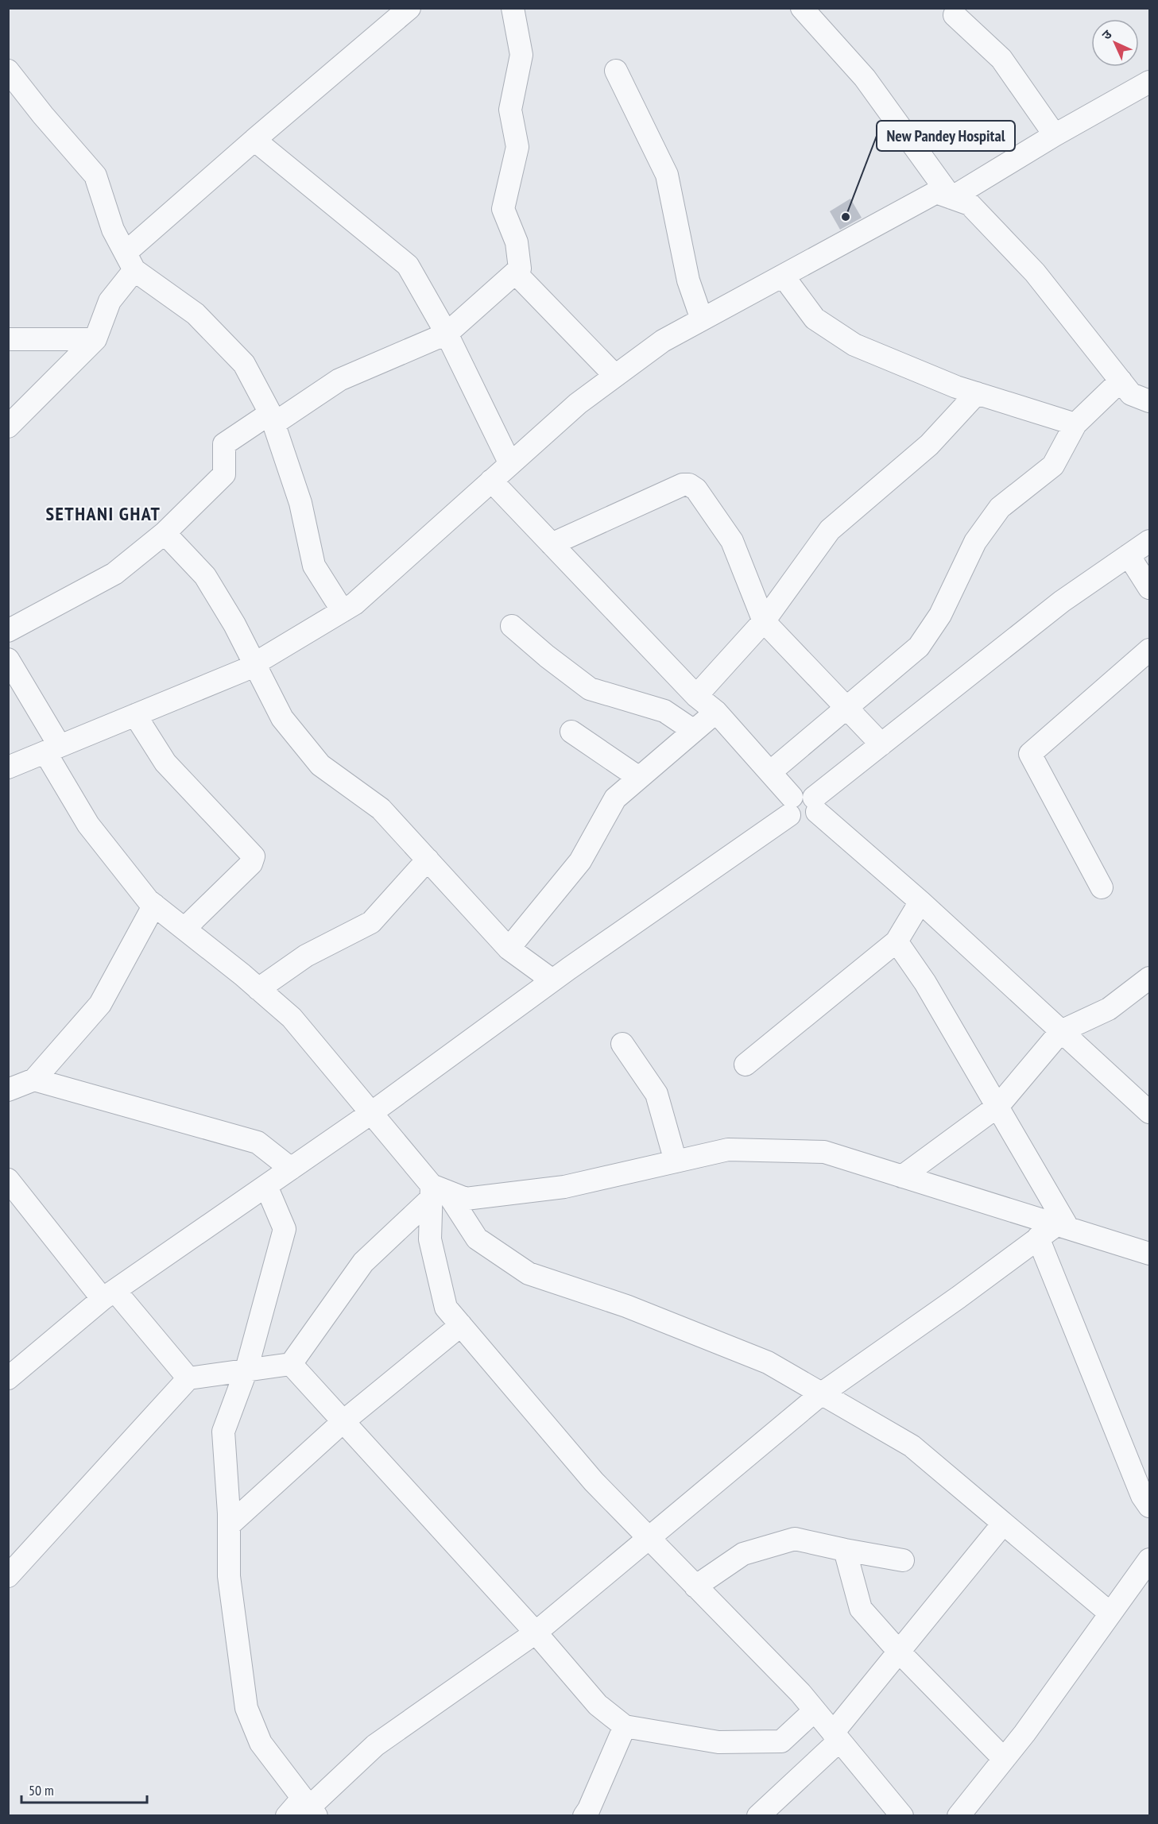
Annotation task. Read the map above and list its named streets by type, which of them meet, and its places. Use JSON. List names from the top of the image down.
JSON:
{
  "districts": ["SETHANI GHAT"],
  "places": ["New Pandey Hospital"],
  "scale_bar": "50 m",
  "north": "top left"
}
